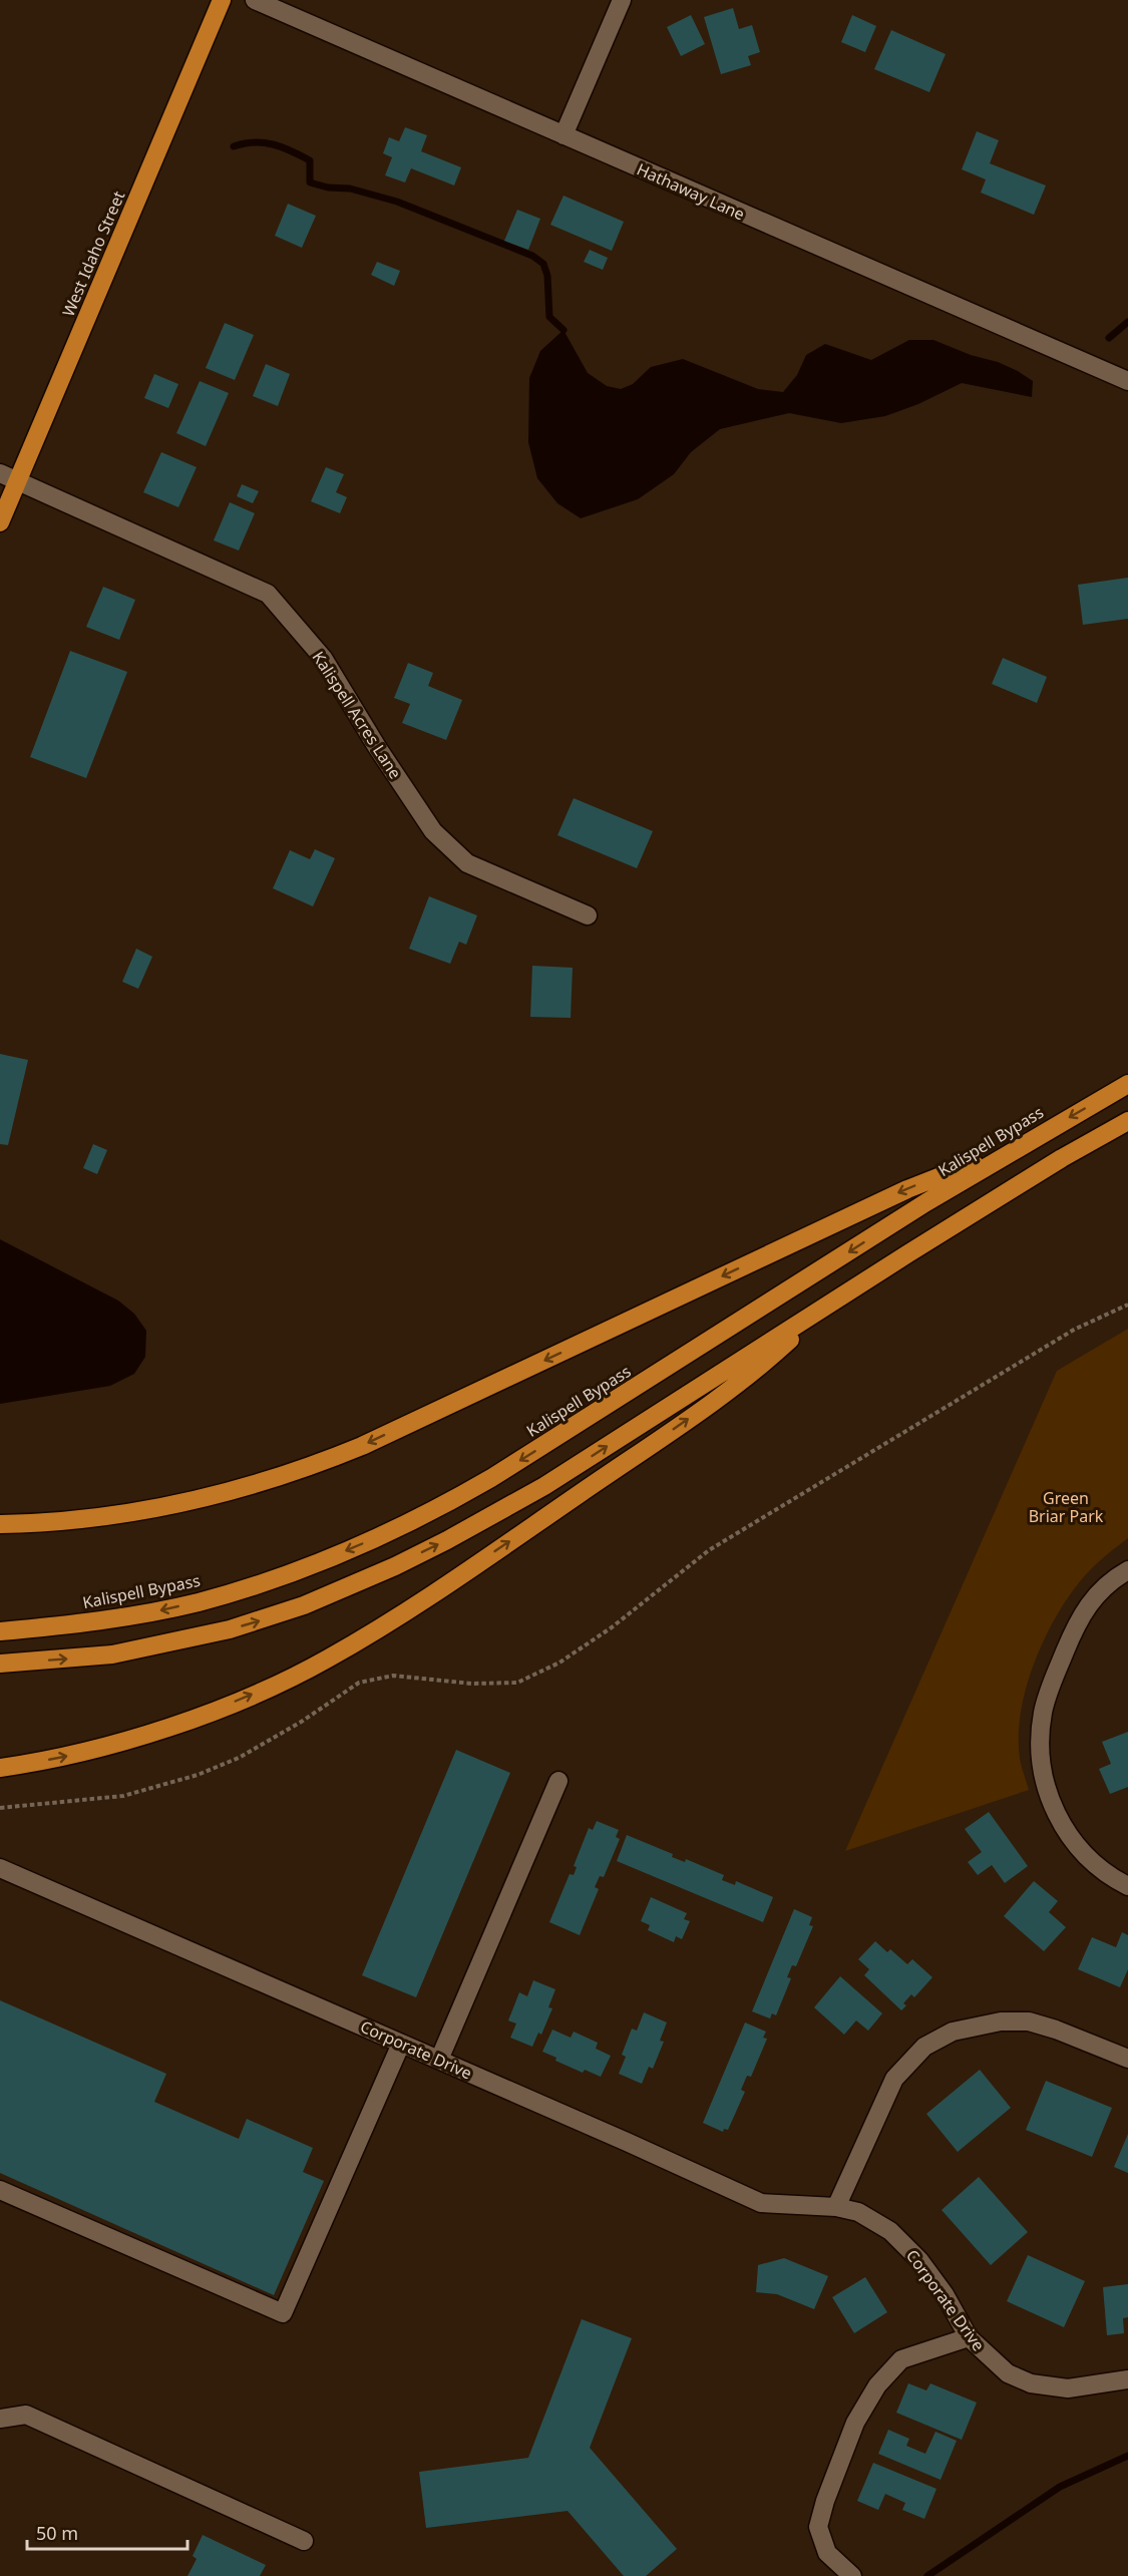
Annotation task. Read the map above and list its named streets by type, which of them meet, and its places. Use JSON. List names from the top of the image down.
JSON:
{
  "streets": {
    "highway": ["West Idaho Street", "Kalispell Bypass"],
    "street": ["Hathaway Lane", "Kalispell Acres Lane", "Corporate Drive"]
  },
  "crossings": [
    ["West Idaho Street", "Kalispell Acres Lane"]
  ],
  "parks": ["Green Briar Park"],
  "scale_bar": "50 m"
}
